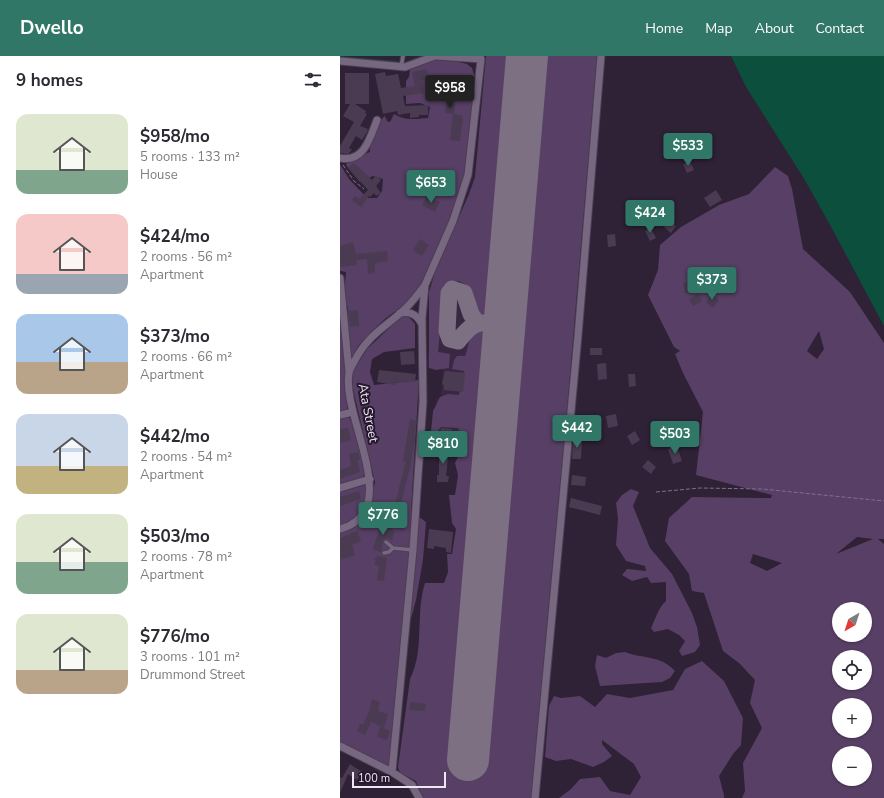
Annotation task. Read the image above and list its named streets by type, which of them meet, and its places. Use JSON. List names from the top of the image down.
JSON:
{
  "streets": {
    "street": ["Ata Street"]
  },
  "scale_bar": "100 m",
  "north": "bottom left",
  "page": {
    "header": "Dwello",
    "nav": [
      "Home",
      "Map",
      "About",
      "Contact"
    ],
    "heading": "9 homes",
    "price": [
      "$958",
      "$533",
      "$653",
      "$424",
      "$373",
      "$442",
      "$503",
      "$810",
      "$776"
    ],
    "list": [
      {
        "name": "$958/mo",
        "note": "5 rooms · 133 m² · House"
      },
      {
        "name": "$424/mo",
        "note": "2 rooms · 56 m² · Apartment"
      },
      {
        "name": "$373/mo",
        "note": "2 rooms · 66 m² · Apartment"
      },
      {
        "name": "$442/mo",
        "note": "2 rooms · 54 m² · Apartment"
      },
      {
        "name": "$503/mo",
        "note": "2 rooms · 78 m² · Apartment"
      },
      {
        "name": "$776/mo",
        "note": "3 rooms · 101 m² · Drummond Street"
      }
    ],
    "map_buttons": ["+", "−"],
    "scale": "100 m"
  }
}
